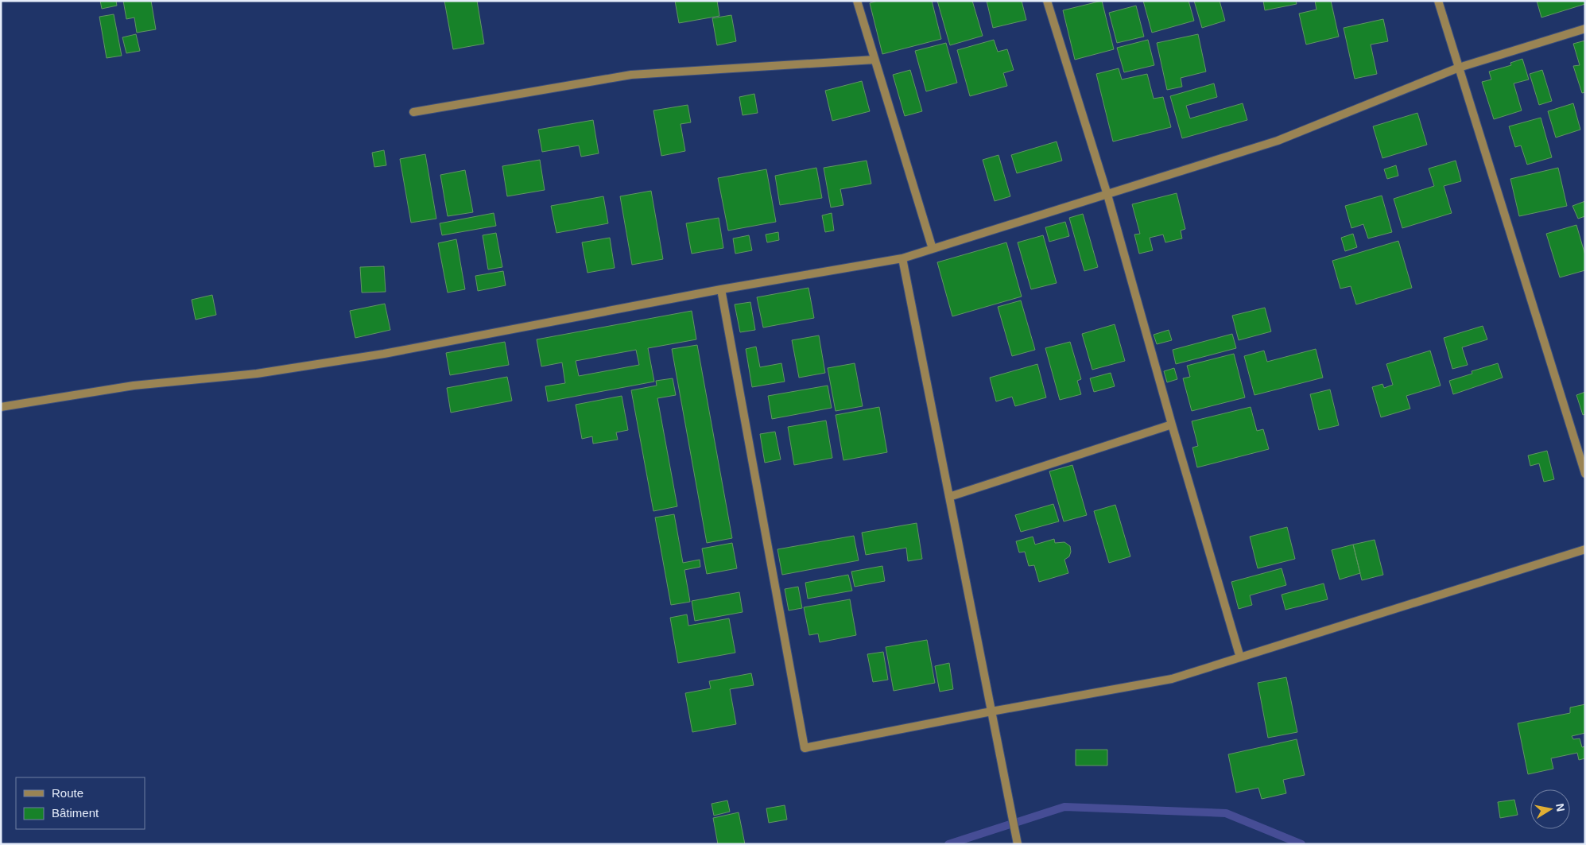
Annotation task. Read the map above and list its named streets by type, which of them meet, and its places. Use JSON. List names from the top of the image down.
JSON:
{
  "legend": ["Route", "Bâtiment"],
  "north": "right"
}
